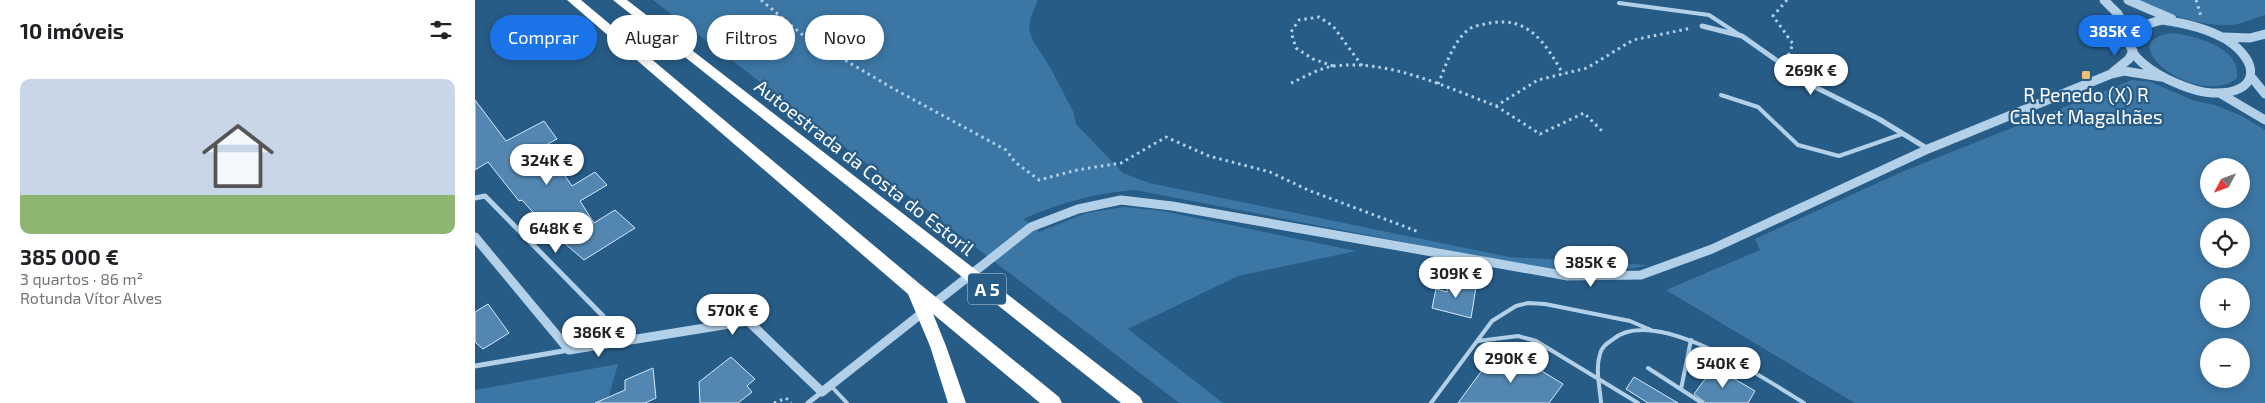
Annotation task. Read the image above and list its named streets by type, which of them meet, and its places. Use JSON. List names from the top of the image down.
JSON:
{
  "streets": {
    "highway": ["Autoestrada da Costa do Estoril", "A 5"]
  },
  "places": {
    "transit": ["R Penedo (X) R Calvet Magalhães"]
  },
  "north": "bottom left",
  "page": {
    "heading": "10 imóveis",
    "price": [
      "385K €",
      "269K €",
      "324K €",
      "648K €",
      "385K €",
      "309K €",
      "570K €",
      "386K €",
      "290K €",
      "540K €"
    ],
    "chip": [
      "Comprar",
      "Alugar",
      "Filtros",
      "Novo"
    ],
    "list": [
      {
        "name": "385 000 €",
        "note": "3 quartos · 86 m² · Rotunda Vítor Alves"
      }
    ],
    "map_buttons": ["+", "−"]
  }
}
